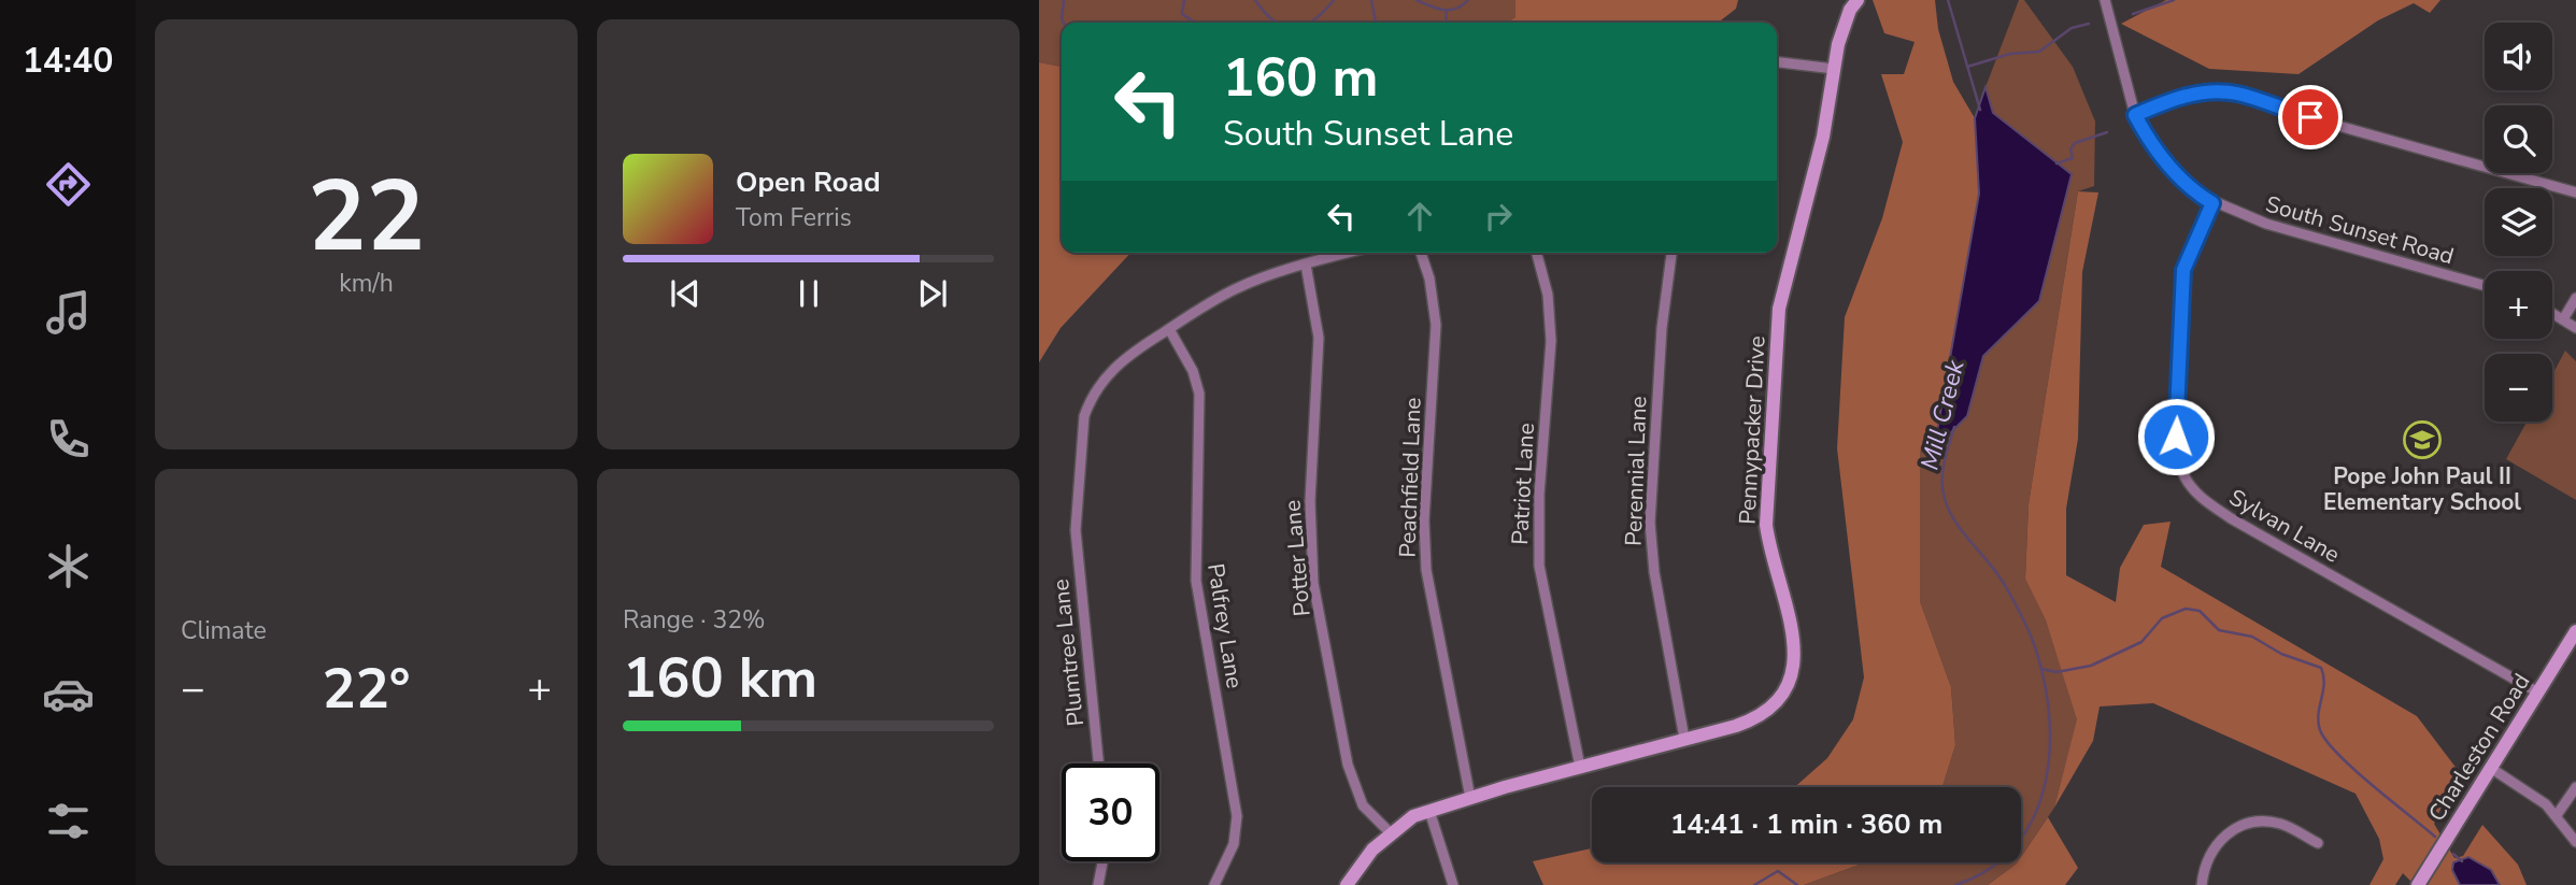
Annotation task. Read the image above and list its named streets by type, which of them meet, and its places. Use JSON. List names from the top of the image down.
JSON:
{
  "streets": {
    "street": [
      "South Sunset Road",
      "Pennypacker Drive",
      "Perennial Lane",
      "Peachfield Lane",
      "Patriot Lane",
      "Sylvan Lane",
      "Potter Lane",
      "Palfrey Lane",
      "Plumtree Lane",
      "Charleston Road"
    ]
  },
  "crossings": [
    ["South Sunset Road", "Sylvan Lane"],
    ["Pennypacker Drive", "Perennial Lane"],
    ["Pennypacker Drive", "Peachfield Lane"],
    ["Pennypacker Drive", "Patriot Lane"],
    ["Pennypacker Drive", "Potter Lane"],
    ["Sylvan Lane", "Charleston Road"],
    ["Potter Lane", "Plumtree Lane"],
    ["Palfrey Lane", "Plumtree Lane"]
  ],
  "water": ["Mill Creek"],
  "places": {
    "school or university": ["Pope John Paul II Elementary School"]
  },
  "page": {
    "tabs": "14:40",
    "tile": [
      ["22", "km/h"],
      "Climate",
      ["Range · 32%", "160 km"]
    ],
    "map_buttons": ["+", "−"],
    "turn": ["160 m", "South Sunset Lane"],
    "song": ["Open Road", "Tom Ferris"],
    "heat": ["−", "22°", "+"],
    "limit": "30",
    "trip": "14:41 · 1 min · 360 m"
  }
}
